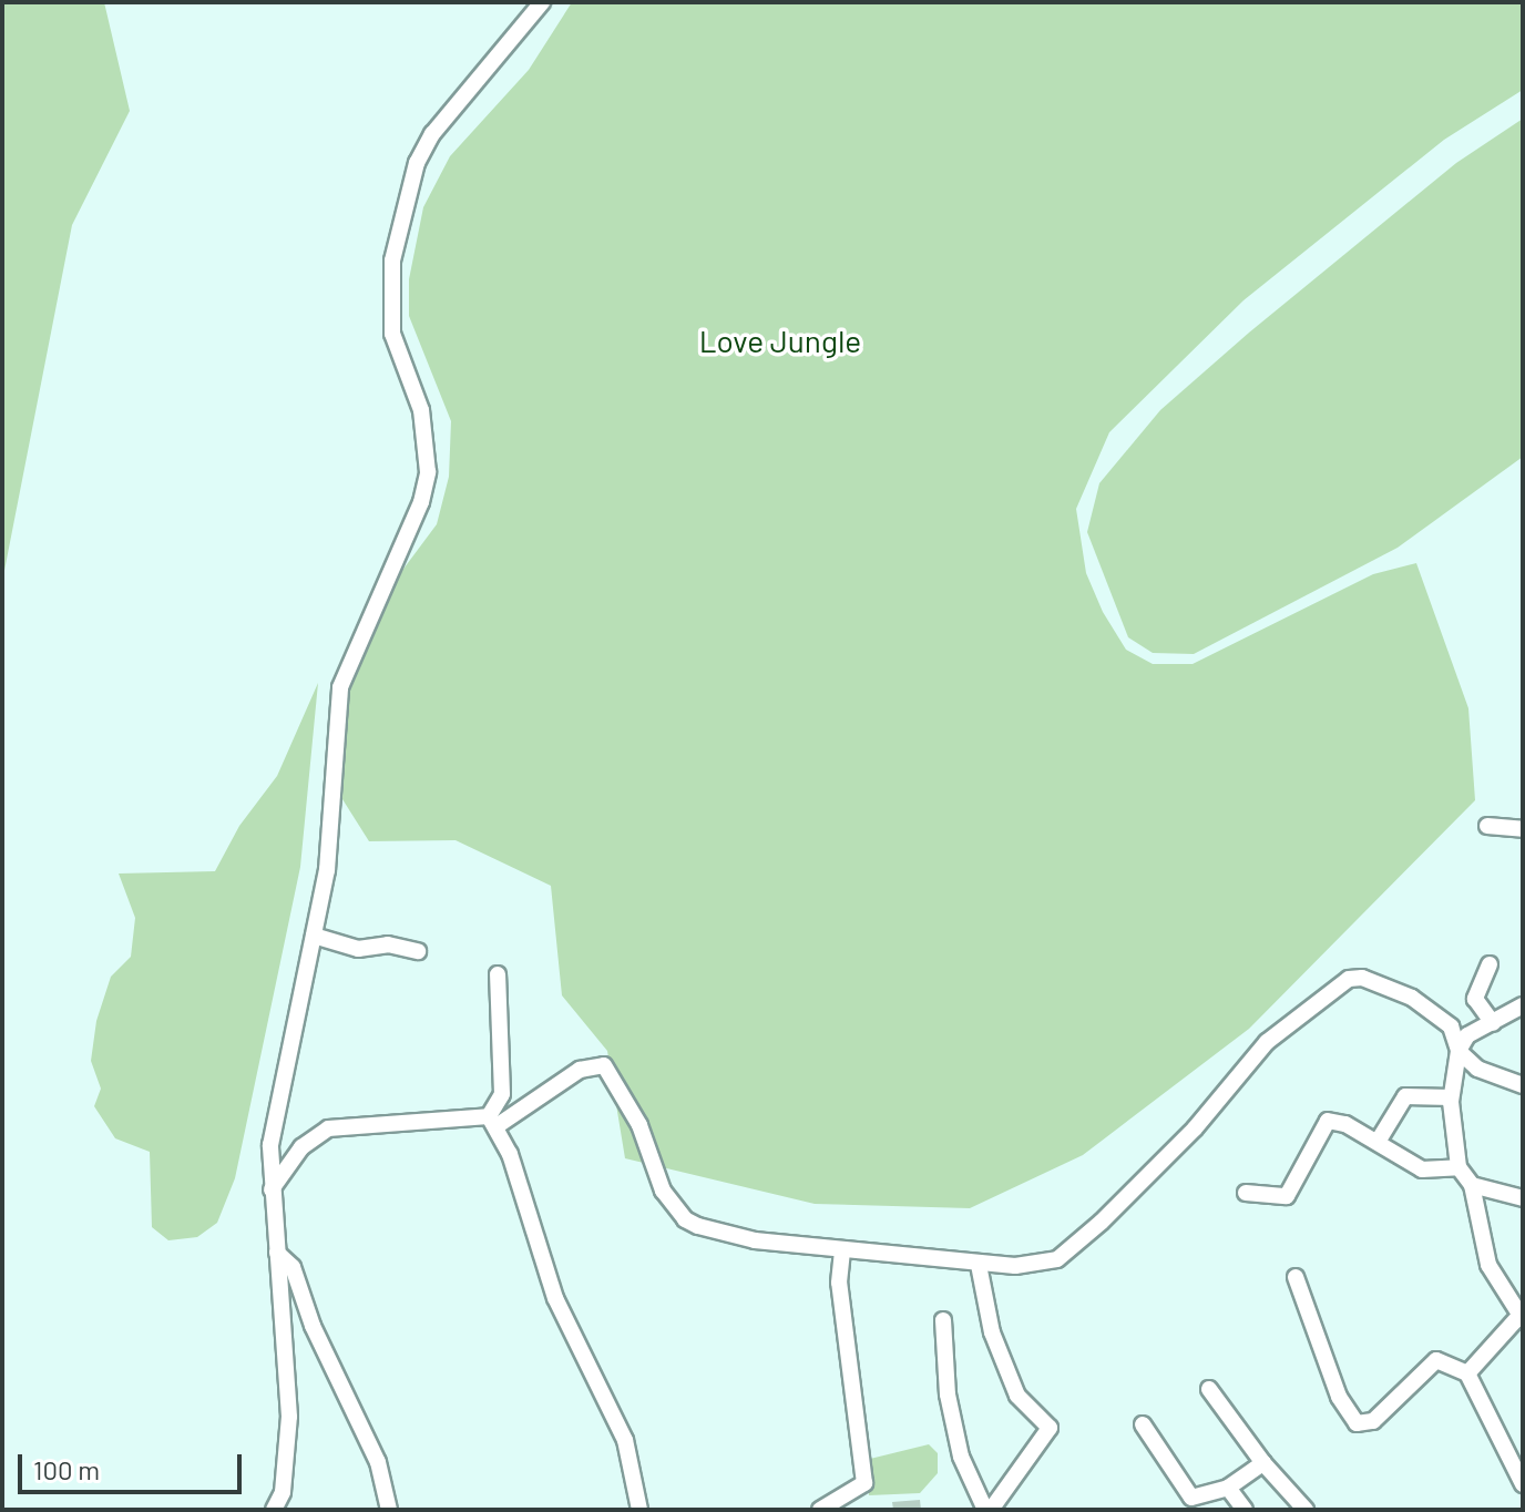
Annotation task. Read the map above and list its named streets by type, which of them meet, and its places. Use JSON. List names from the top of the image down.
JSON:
{
  "parks": ["Love Jungle"],
  "scale_bar": "100 m"
}
